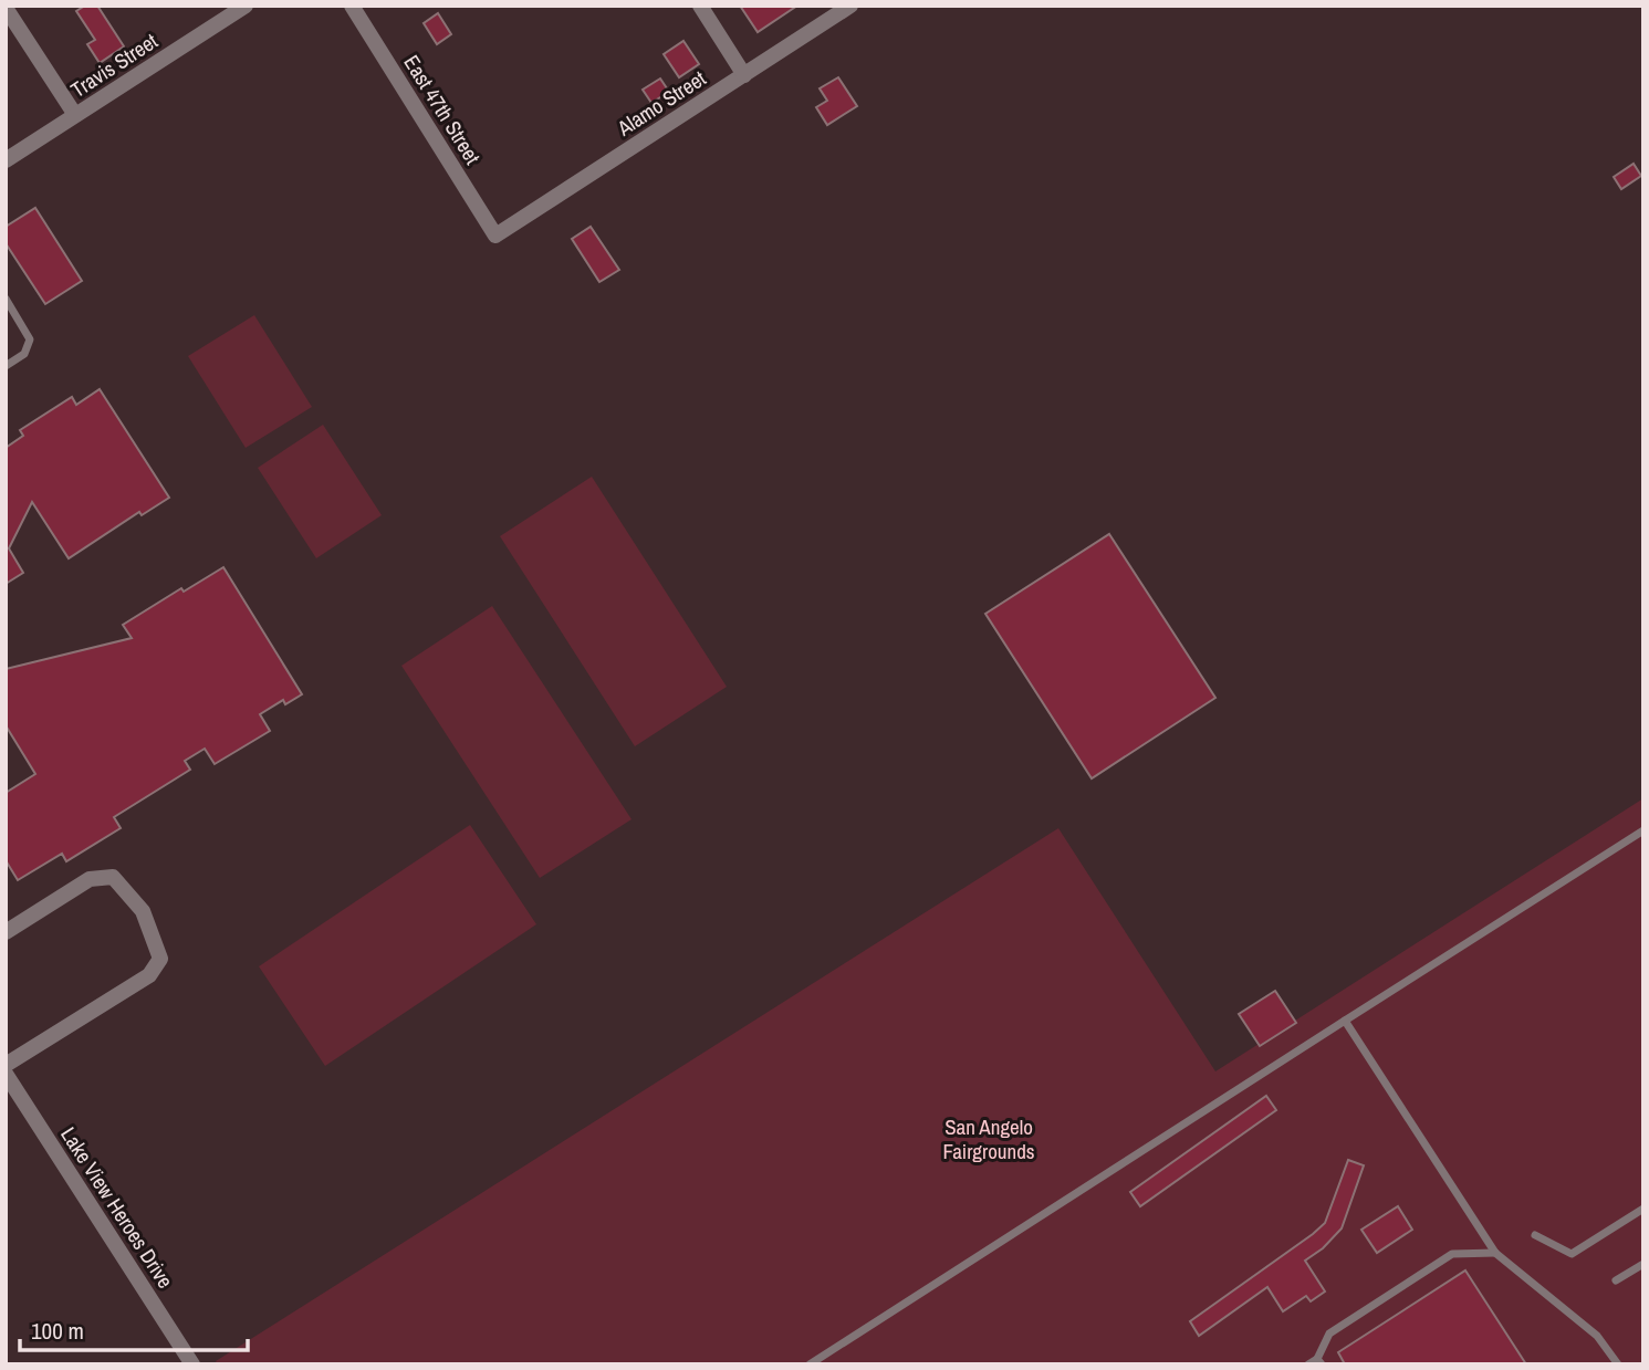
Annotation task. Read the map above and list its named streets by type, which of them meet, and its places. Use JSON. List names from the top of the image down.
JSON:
{
  "streets": {
    "street": [
      "Travis Street",
      "Alamo Street",
      "East 47th Street",
      "Lake View Heroes Drive"
    ]
  },
  "crossings": [
    ["Alamo Street", "East 47th Street"]
  ],
  "parks": ["San Angelo Fairgrounds"],
  "scale_bar": "100 m"
}
